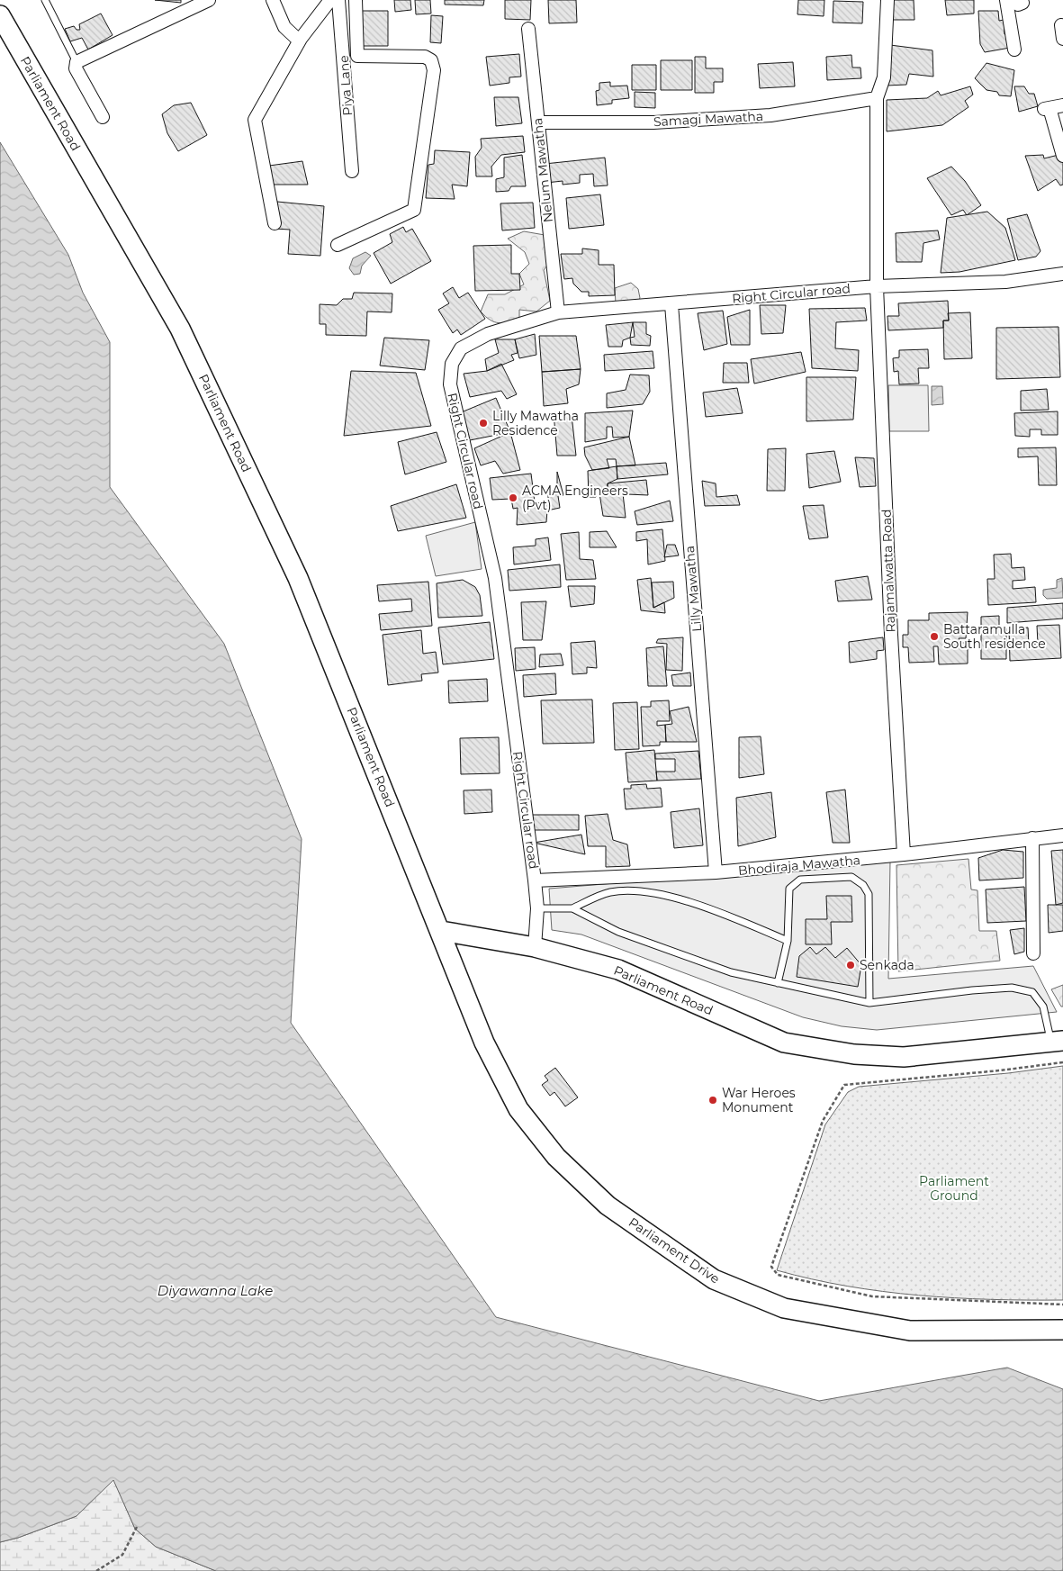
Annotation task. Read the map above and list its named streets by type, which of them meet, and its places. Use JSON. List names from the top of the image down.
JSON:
{
  "streets": {
    "main road": ["Parliament Road", "Parliament Drive"],
    "street": [
      "Piya Lane",
      "Samagi Mawatha",
      "Nelum Mawatha",
      "Right Circular road",
      "Rajamalwatta Road",
      "Lilly Mawatha",
      "Bhodiraja Mawatha"
    ]
  },
  "crossings": [
    ["Parliament Road", "Right Circular road"],
    ["Parliament Road", "Parliament Drive"],
    ["Samagi Mawatha", "Nelum Mawatha"],
    ["Samagi Mawatha", "Rajamalwatta Road"],
    ["Nelum Mawatha", "Right Circular road"],
    ["Right Circular road", "Rajamalwatta Road"],
    ["Right Circular road", "Lilly Mawatha"],
    ["Right Circular road", "Bhodiraja Mawatha"],
    ["Rajamalwatta Road", "Bhodiraja Mawatha"],
    ["Lilly Mawatha", "Bhodiraja Mawatha"]
  ],
  "water": ["Diyawanna Lake"],
  "parks": ["Parliament Ground"],
  "places": [
    "Lilly Mawatha Residence",
    "ACMA Engineers (Pvt)",
    "Battaramulla South residence",
    "Senkada",
    "War Heroes Monument"
  ]
}
